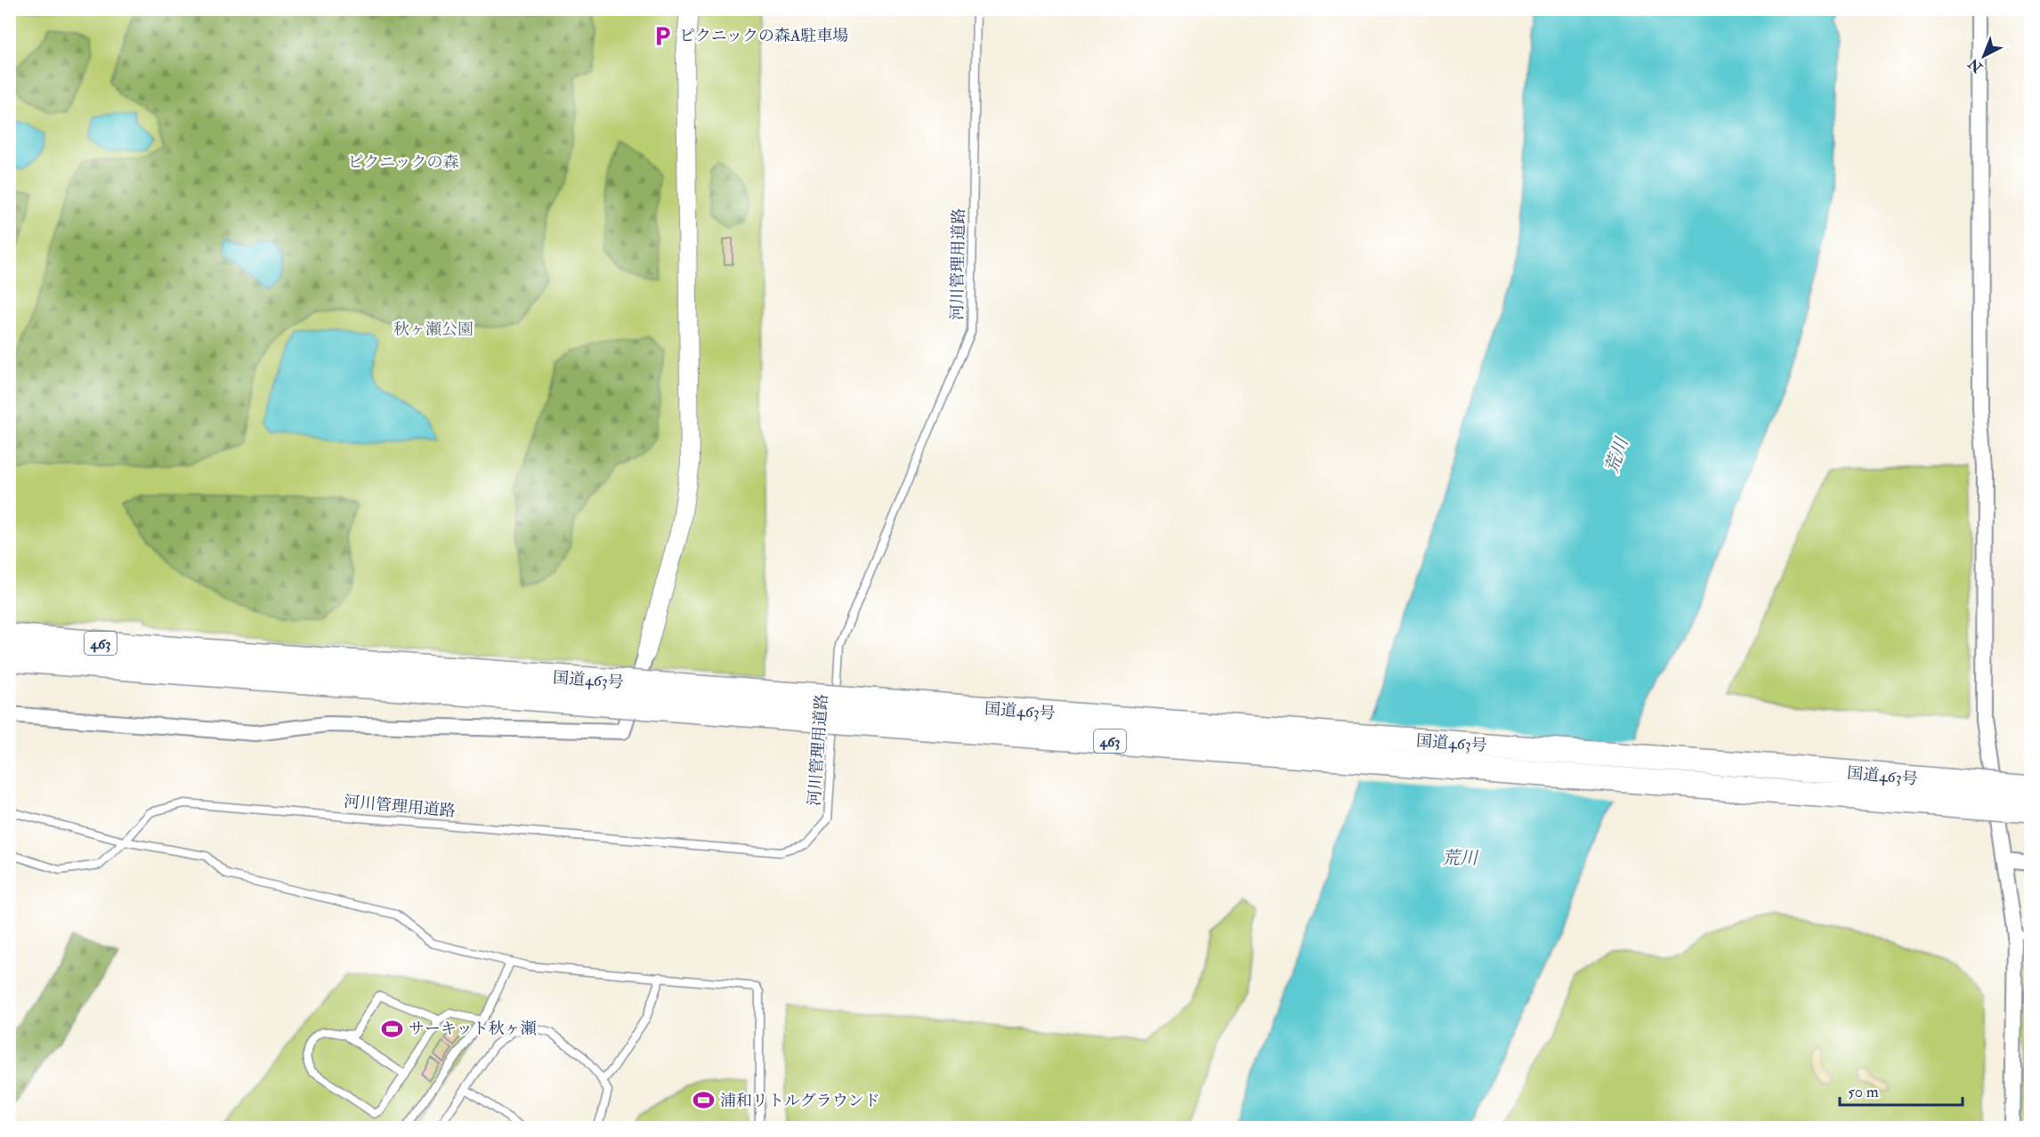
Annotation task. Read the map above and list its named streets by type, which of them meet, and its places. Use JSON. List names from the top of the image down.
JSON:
{
  "streets": {
    "highway": ["463", "国道463号"],
    "lane": ["河川管理用道路"]
  },
  "water": ["荒川"],
  "parks": ["ピクニックの森", "秋ヶ瀬公園"],
  "places": {
    "parking": ["ピクニックの森A駐車場"],
    "sports": ["サーキット秋ヶ瀬", "浦和リトルグラウンド"]
  },
  "scale_bar": "50 m",
  "north": "bottom left"
}
